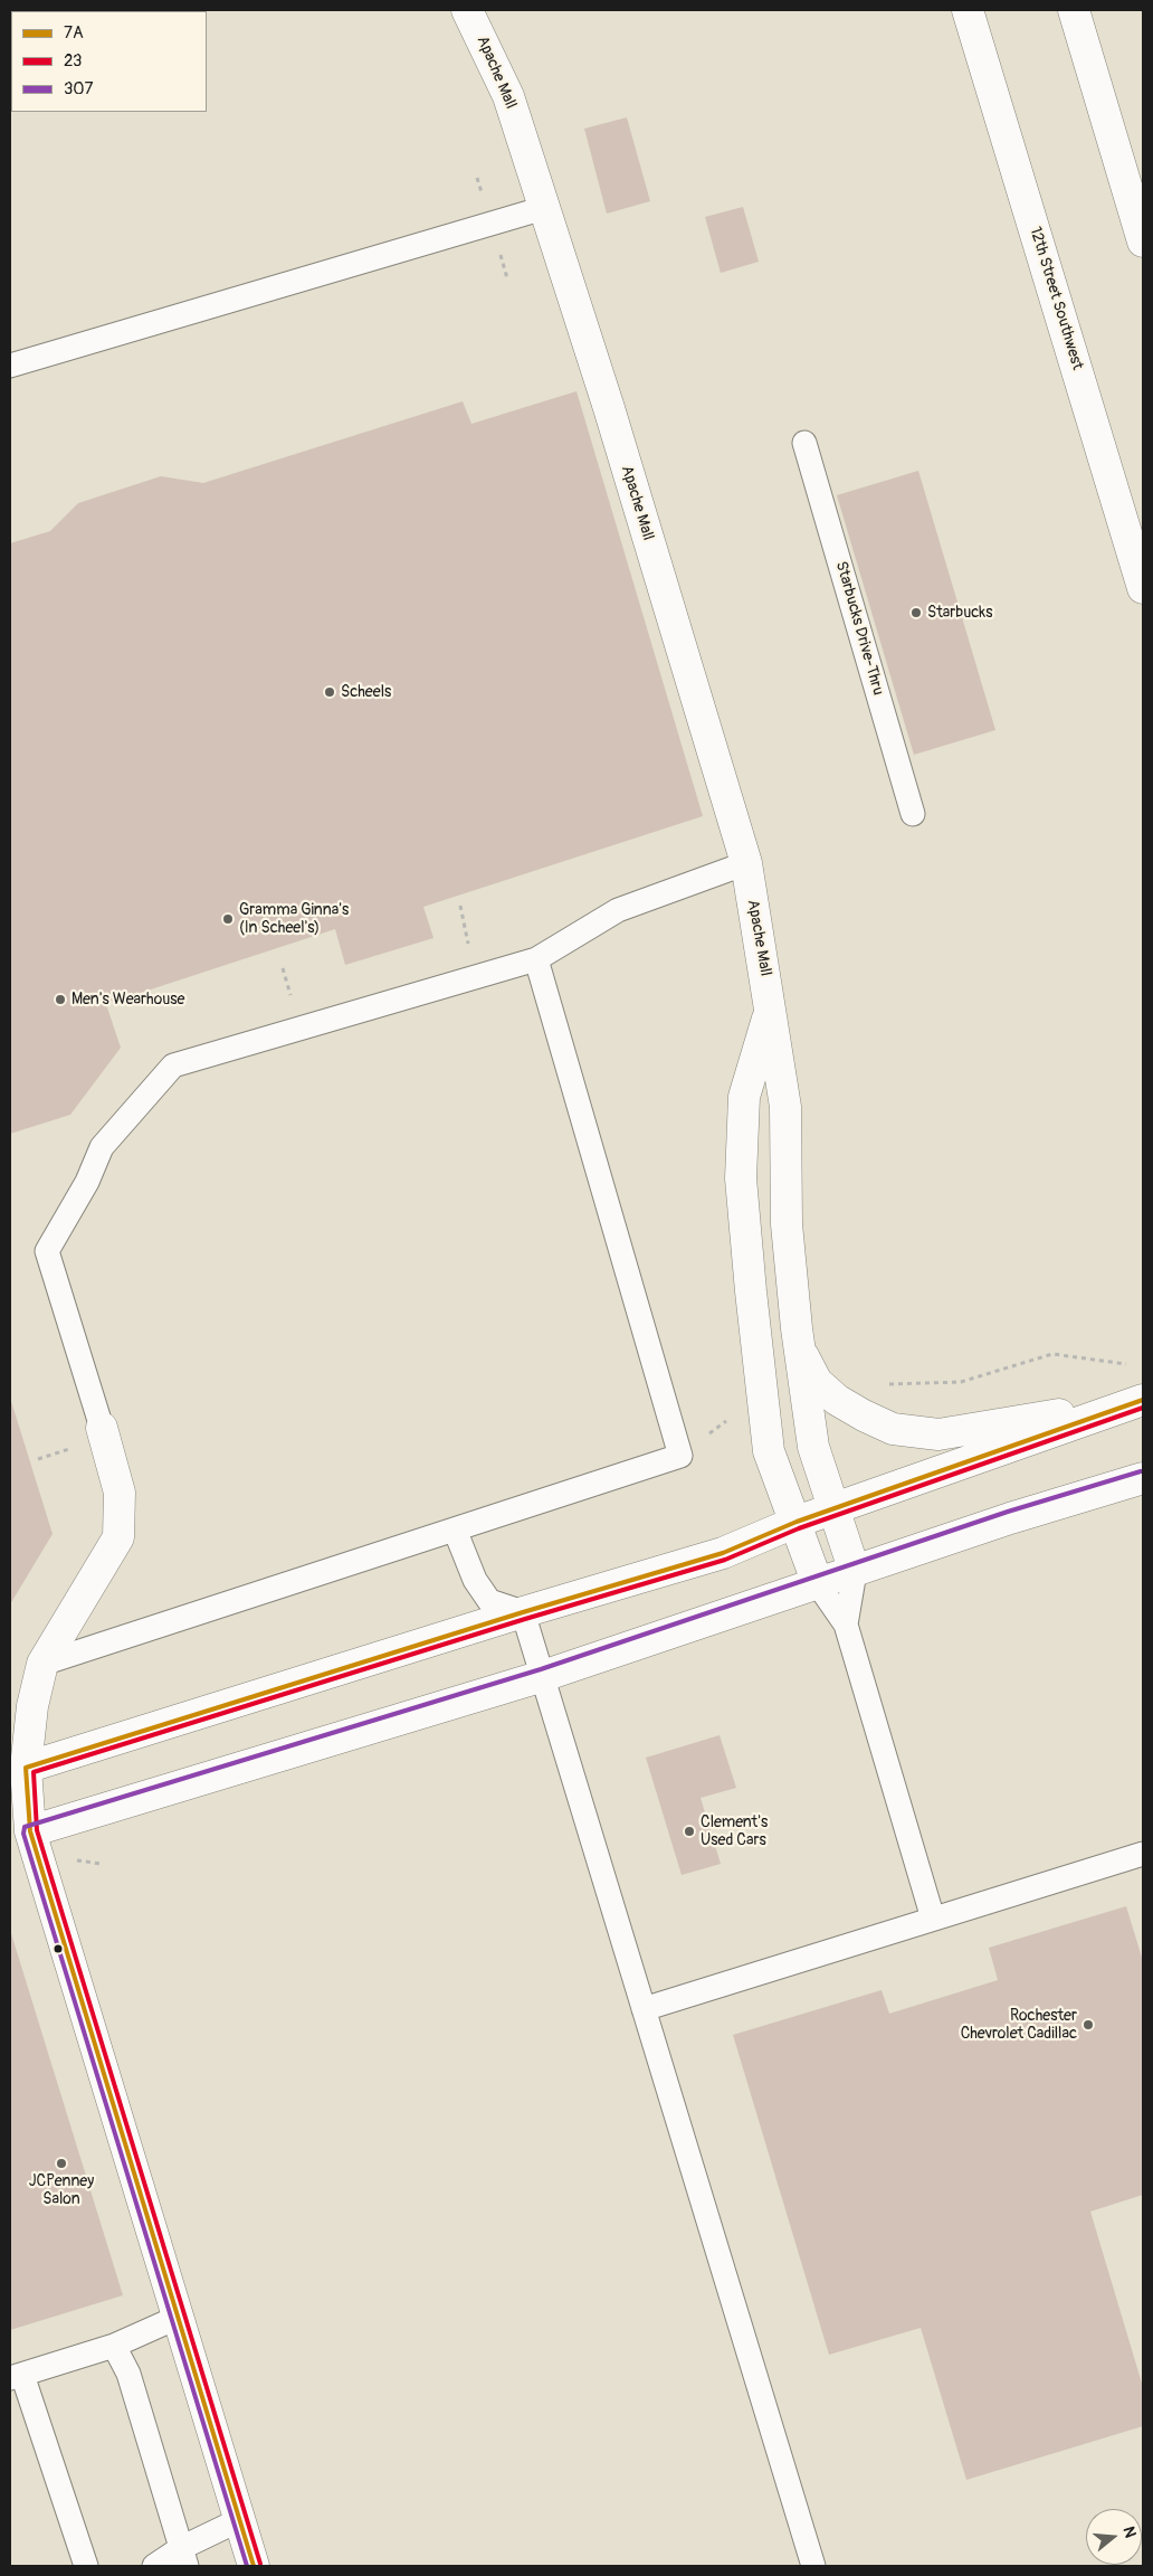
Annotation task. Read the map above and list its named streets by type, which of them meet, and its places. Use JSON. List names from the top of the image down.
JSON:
{
  "streets": {
    "street": ["Apache Mall", "12th Street Southwest"],
    "lane": ["Starbucks Drive-Thru"]
  },
  "places": [
    "Starbucks",
    "Scheels",
    "Gramma Ginna's (In Scheel's)",
    "Men's Wearhouse",
    "Clement's Used Cars",
    "Rochester Chevrolet Cadillac",
    "JCPenney Salon"
  ],
  "lines": ["transit line 7A", "transit line 23", "transit line 307"],
  "legend": ["7A", "23", "307"],
  "north": "right"
}
